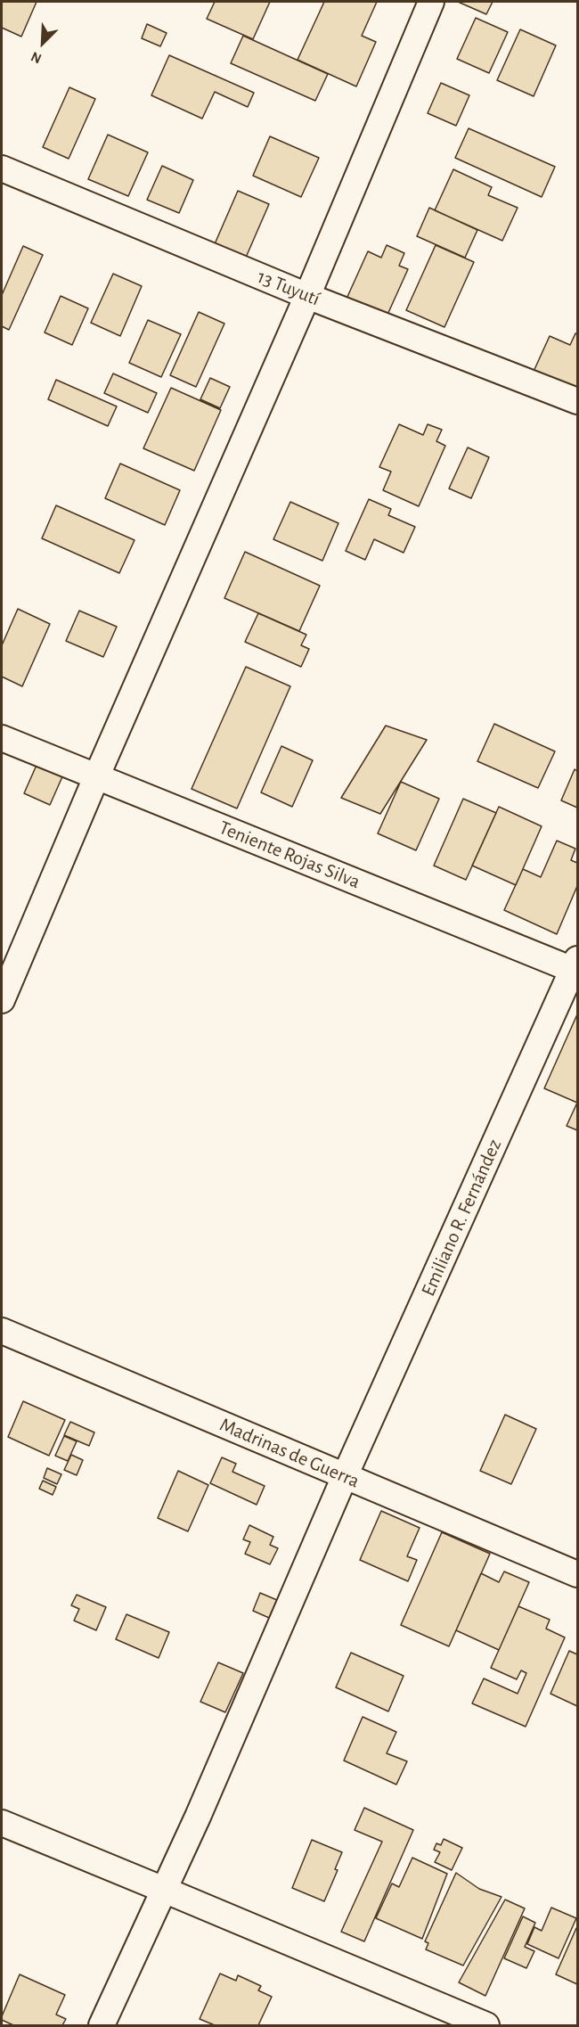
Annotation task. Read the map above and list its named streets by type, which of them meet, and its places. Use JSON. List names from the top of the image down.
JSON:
{
  "streets": {
    "street": [
      "13 Tuyutí",
      "Teniente Rojas Silva",
      "Emiliano R. Fernández",
      "Madrinas de Guerra"
    ]
  },
  "crossings": [
    ["Teniente Rojas Silva", "Emiliano R. Fernández"],
    ["Emiliano R. Fernández", "Madrinas de Guerra"]
  ],
  "north": "bottom left"
}
